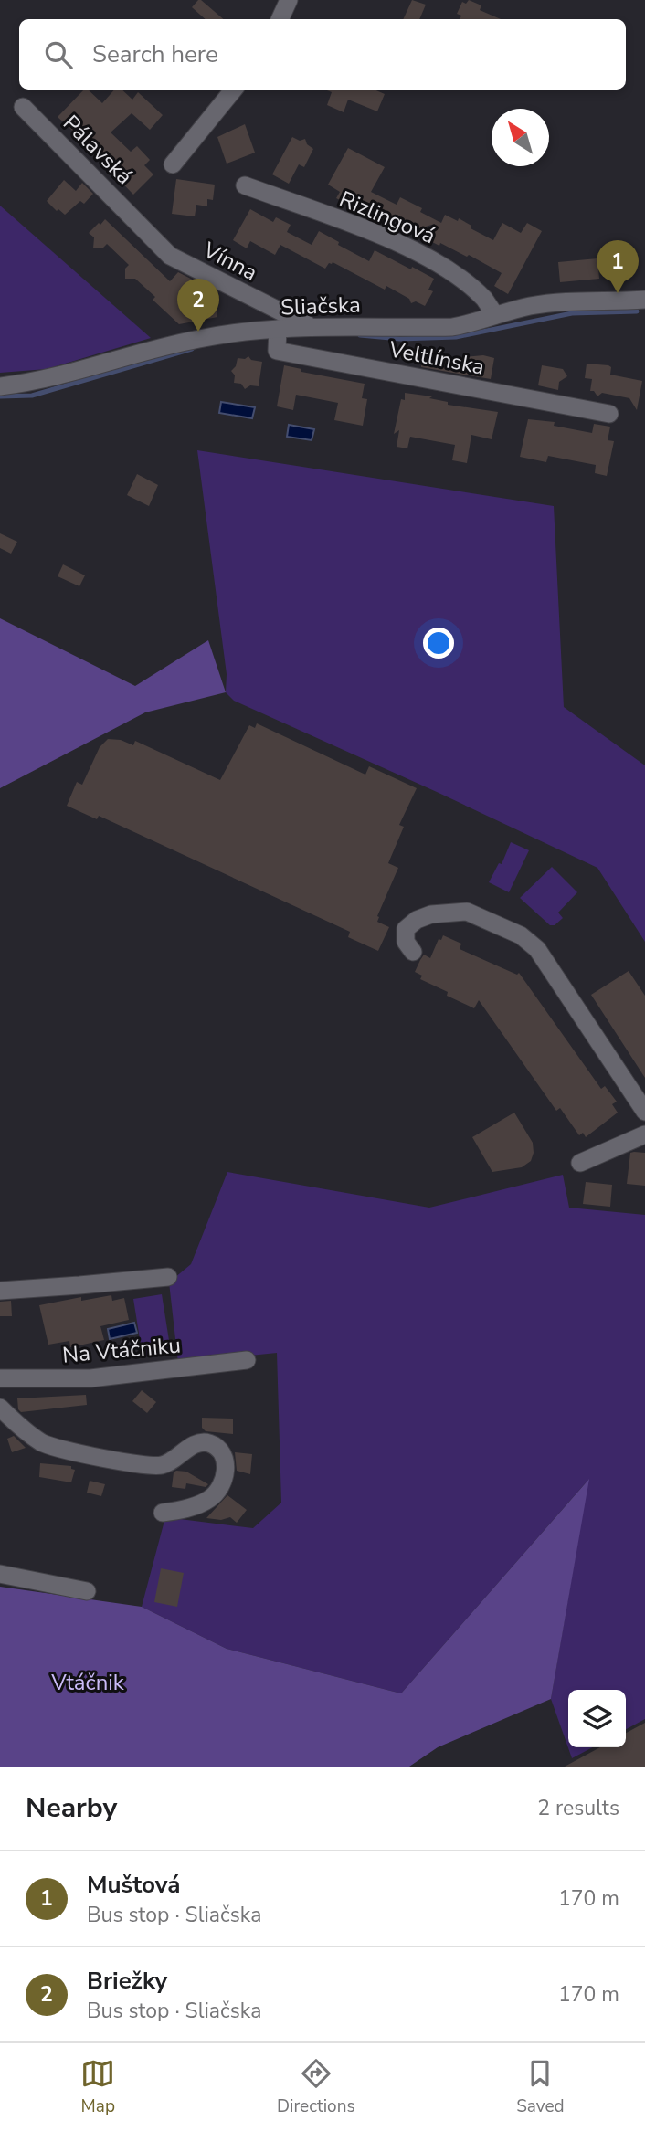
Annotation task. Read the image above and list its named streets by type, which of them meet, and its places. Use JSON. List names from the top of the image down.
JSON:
{
  "streets": {
    "street": [
      "Pálavská",
      "Rizlingová",
      "Vínna",
      "Sliačska",
      "Veltlínska",
      "Na Vtáčniku"
    ]
  },
  "crossings": [
    ["Pálavská", "Vínna"],
    ["Rizlingová", "Sliačska"],
    ["Vínna", "Sliačska"],
    ["Sliačska", "Veltlínska"]
  ],
  "parks": ["Vtáčnik"],
  "north": "top left",
  "page": {
    "search": "Search here",
    "pins": ["1", "2"],
    "heading": ["Nearby", "2 results"],
    "list": [
      {
        "mark": "1",
        "name": "Muštová",
        "note": "Bus stop · Sliačska",
        "value": "170 m"
      },
      {
        "mark": "2",
        "name": "Briežky",
        "note": "Bus stop · Sliačska",
        "value": "170 m"
      }
    ],
    "nav": ["Map", "Directions", "Saved"]
  }
}
